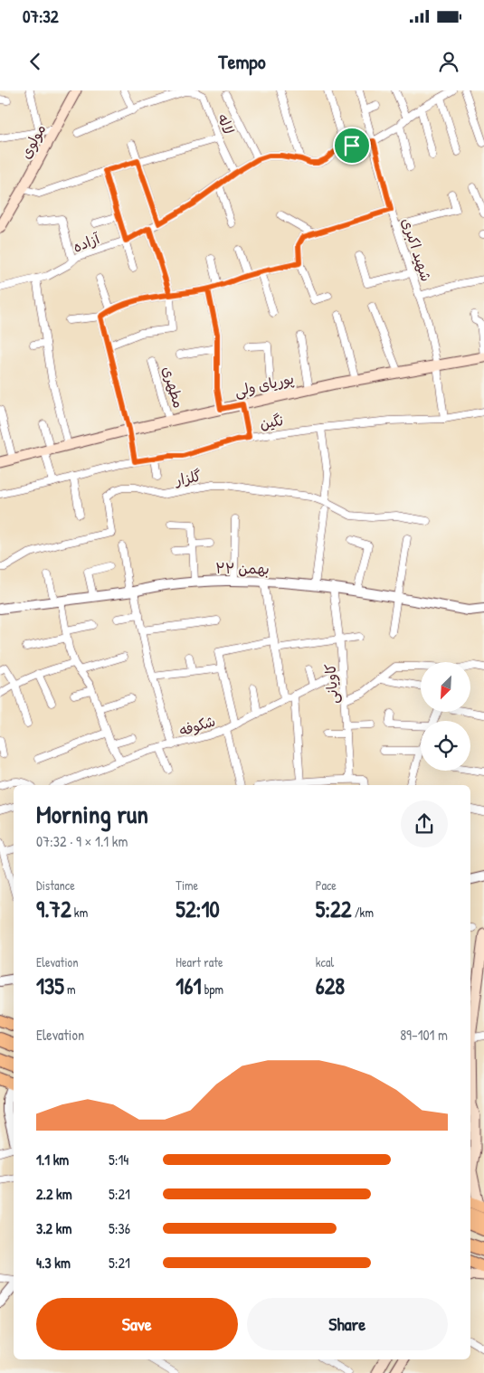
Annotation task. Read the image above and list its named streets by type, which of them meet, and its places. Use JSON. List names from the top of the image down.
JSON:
{
  "streets": {
    "main road": ["مولوی", "پوریای ولی"],
    "street": [
      "لاله",
      "آزاده",
      "شهید اکبری",
      "مطهری",
      "نگین",
      "گلزار",
      "۲۲ بهمن",
      "کاویانی",
      "شکوفه"
    ]
  },
  "crossings": [
    ["لاله", "آزاده"],
    ["آزاده", "شهید اکبری"],
    ["شهید اکبری", "پوریای ولی"],
    ["شهید اکبری", "نگین"],
    ["پوریای ولی", "مطهری"],
    ["۲۲ بهمن", "کاویانی"],
    ["کاویانی", "شکوفه"]
  ],
  "north": "bottom left",
  "page": {
    "status": "07:32",
    "header": "Tempo",
    "heading": ["Morning run", "07:32 · 9 × 1.1 km"],
    "stats": [
      ["Distance", "9.72 km"],
      ["Time", "52:10"],
      ["Pace", "5:22 /km"],
      ["Elevation", "135 m"],
      ["Heart rate", "161 bpm"],
      ["kcal", "628"]
    ],
    "chart": ["Elevation", "89–101 m"],
    "list": [
      {
        "name": "1.1 km",
        "note": "5:14"
      },
      {
        "name": "2.2 km",
        "note": "5:21"
      },
      {
        "name": "3.2 km",
        "note": "5:36"
      },
      {
        "name": "4.3 km",
        "note": "5:21"
      }
    ],
    "buttons": ["Save", "Share"]
  }
}
